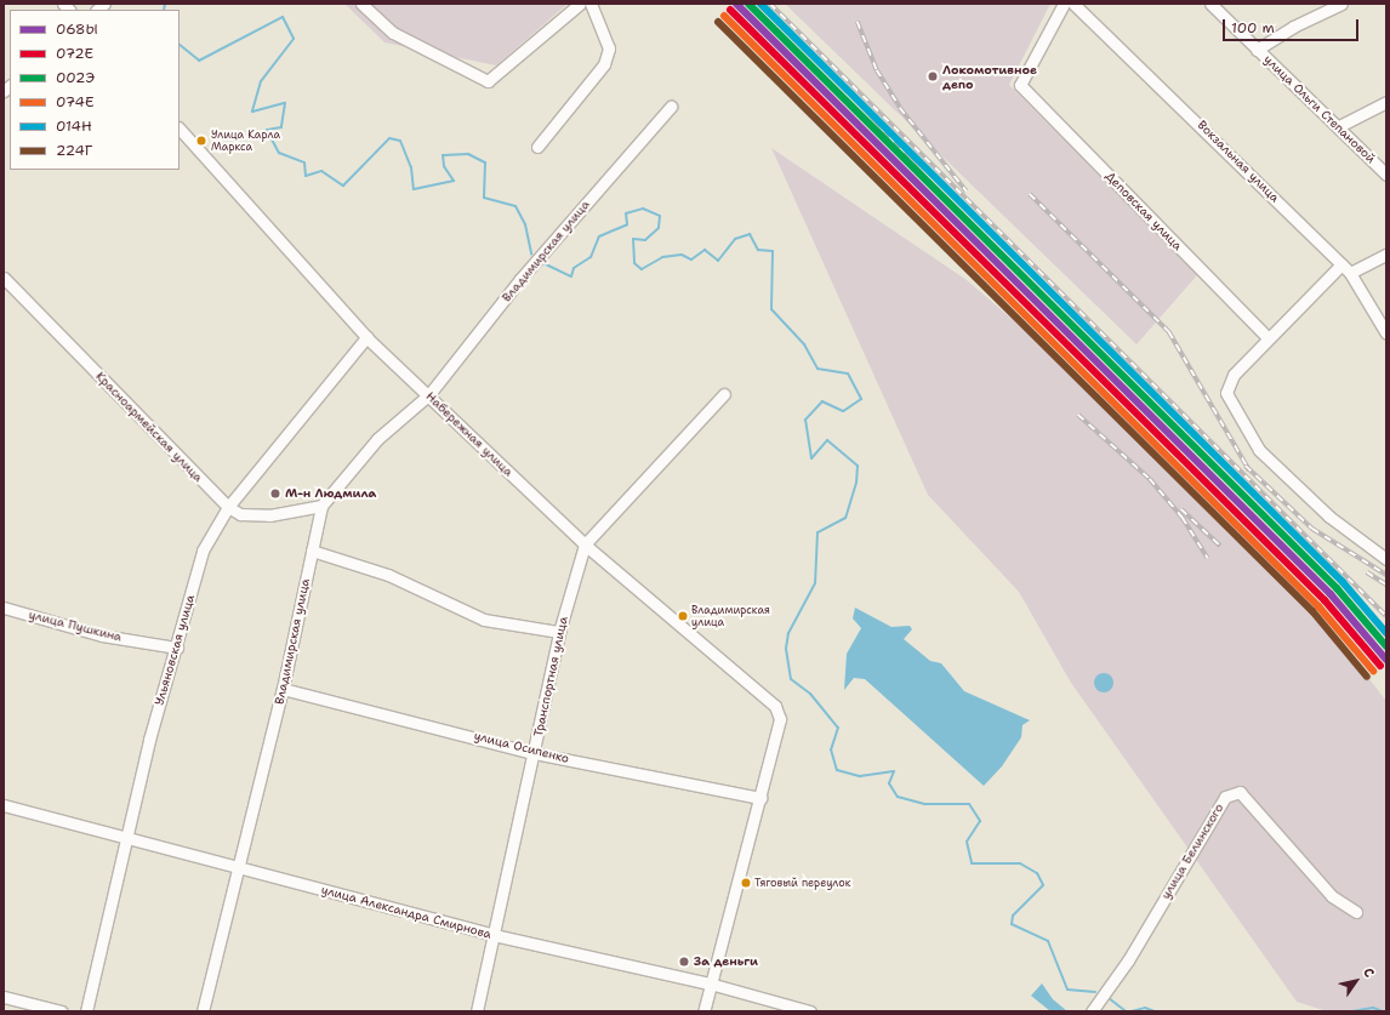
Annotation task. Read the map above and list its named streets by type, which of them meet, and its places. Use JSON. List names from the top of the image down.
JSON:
{
  "streets": {
    "street": [
      "улица Ольги Степановой",
      "Вокзальная улица",
      "Деповская улица",
      "Владимирская улица",
      "Красноармейская улица",
      "Набережная улица",
      "улица Пушкина",
      "Ульяновская улица",
      "Транспортная улица",
      "улица Осипенко",
      "улица Белинского",
      "улица Александра Смирнова"
    ]
  },
  "crossings": [
    ["Владимирская улица", "Красноармейская улица"],
    ["Владимирская улица", "Набережная улица"],
    ["Владимирская улица", "улица Осипенко"],
    ["Владимирская улица", "улица Александра Смирнова"],
    ["Красноармейская улица", "Ульяновская улица"],
    ["Набережная улица", "Ульяновская улица"],
    ["Набережная улица", "Транспортная улица"],
    ["Набережная улица", "улица Осипенко"],
    ["улица Пушкина", "Ульяновская улица"],
    ["Ульяновская улица", "улица Александра Смирнова"],
    ["Транспортная улица", "улица Осипенко"],
    ["Транспортная улица", "улица Александра Смирнова"]
  ],
  "places": [
    "Локомотивное депо",
    "Улица Карла Маркса",
    "М-н Людмила",
    "Владимирская улица",
    "Тяговый переулок",
    "За деньги"
  ],
  "lines": [
    "transit line 068Ы",
    "transit line 002Э",
    "transit line 014Н",
    "transit line 072Е",
    "transit line 074Е",
    "transit line 224Г"
  ],
  "legend": [
    "068Ы",
    "072Е",
    "002Э",
    "074Е",
    "014Н",
    "224Г"
  ],
  "scale_bar": "100 m",
  "north": "top right"
}
